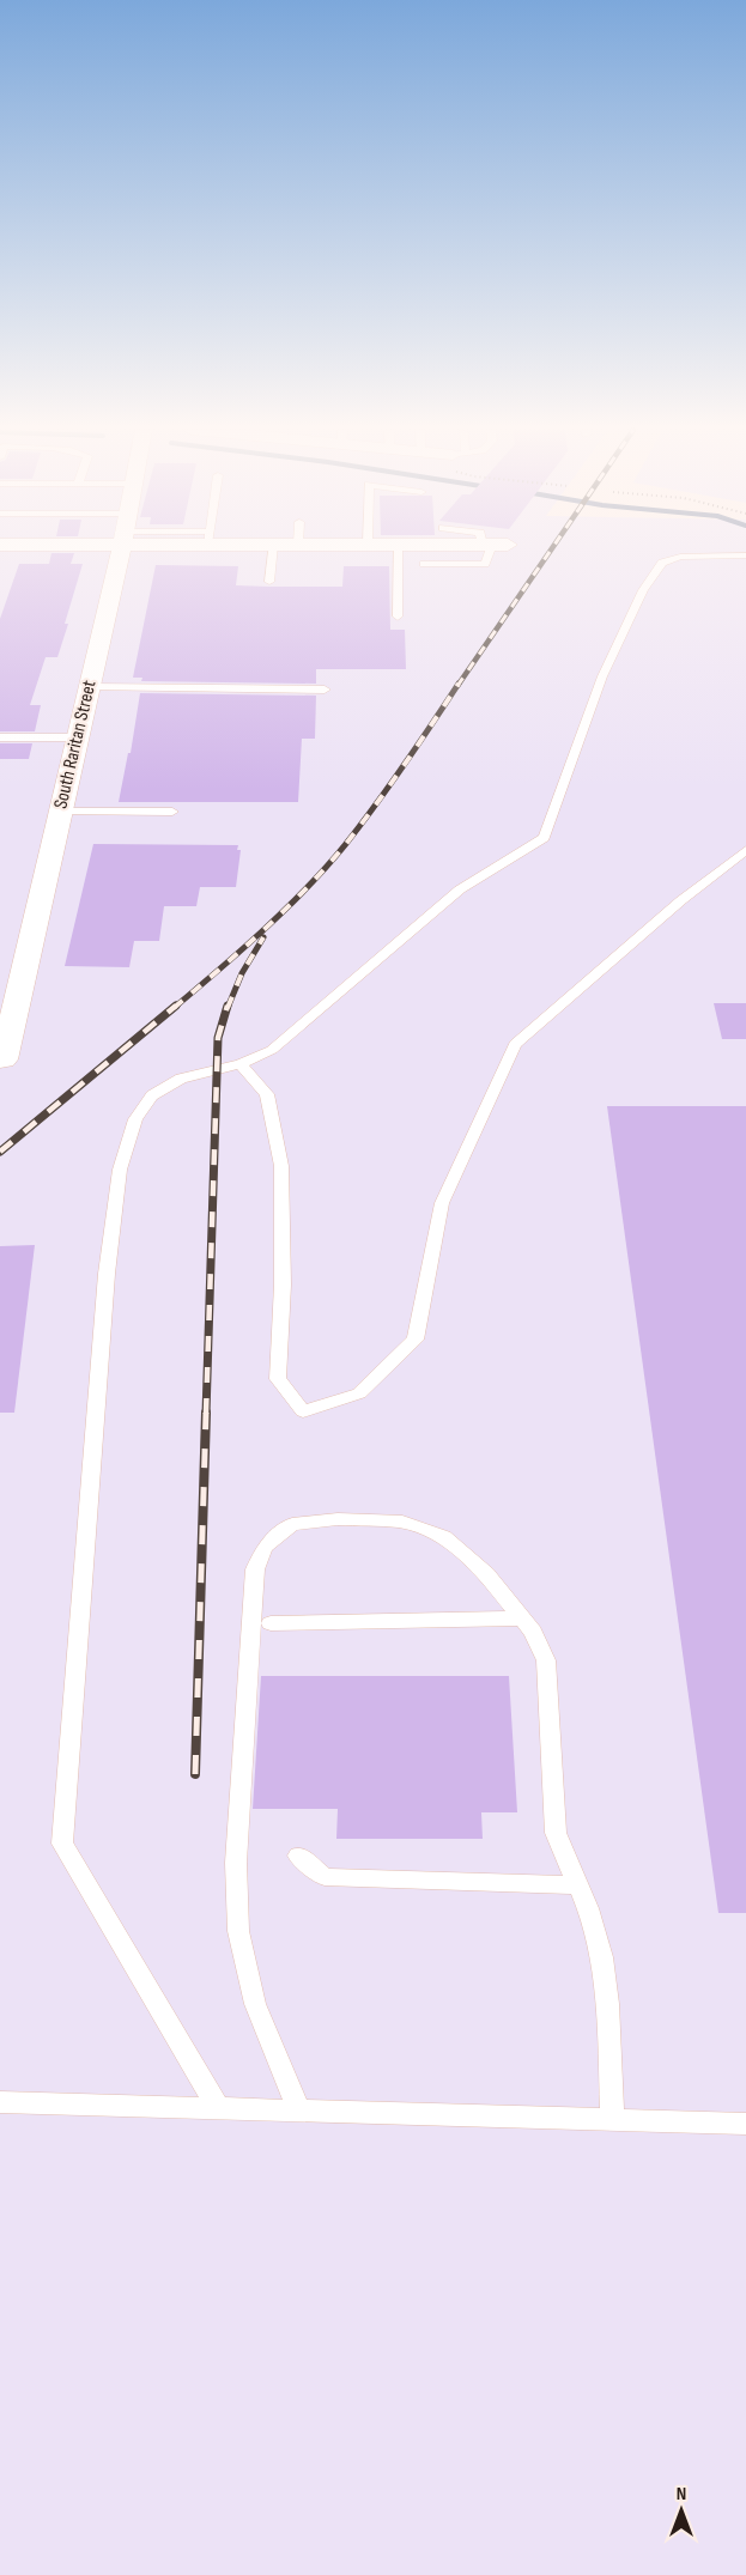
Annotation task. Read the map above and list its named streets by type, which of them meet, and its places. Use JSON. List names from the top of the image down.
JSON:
{
  "streets": {
    "street": ["South Raritan Street"]
  },
  "north": "top"
}
